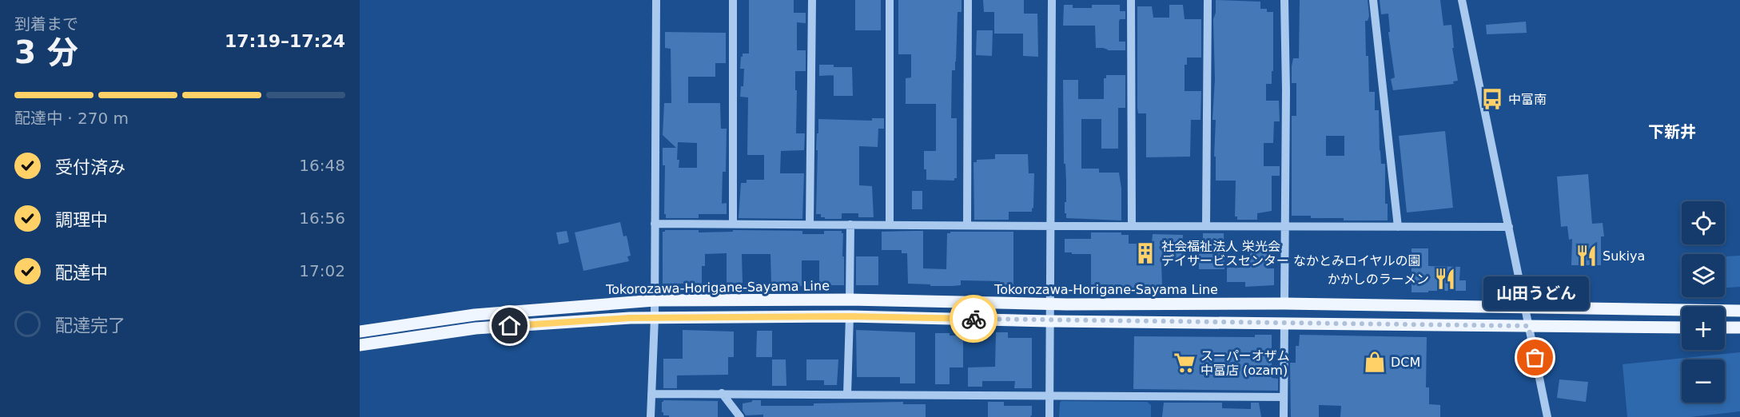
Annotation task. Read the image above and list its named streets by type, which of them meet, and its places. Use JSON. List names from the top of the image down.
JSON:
{
  "streets": {
    "main road": ["Tokorozawa-Horigane-Sayama Line"]
  },
  "districts": ["下新井"],
  "places": {
    "bus stop": ["中富南"],
    "building": ["社会福祉法人 栄光会 デイサービスセンター なかとみロイヤルの園"],
    "restaurant": ["Sukiya", "かかしのラーメン"],
    "other": ["山田うどん"],
    "shop": ["DCM"],
    "supermarket": ["スーパーオザム 中富店 (ozam)"]
  },
  "page": {
    "heading": ["3 分", "到着まで", "17:19–17:24"],
    "bar": "配達中 · 270 m",
    "list": [
      ["受付済み", "16:48"],
      ["調理中", "16:56"],
      ["配達中", "17:02"],
      "配達完了"
    ],
    "map_buttons": ["+", "−"],
    "bubble": "山田うどん"
  }
}
